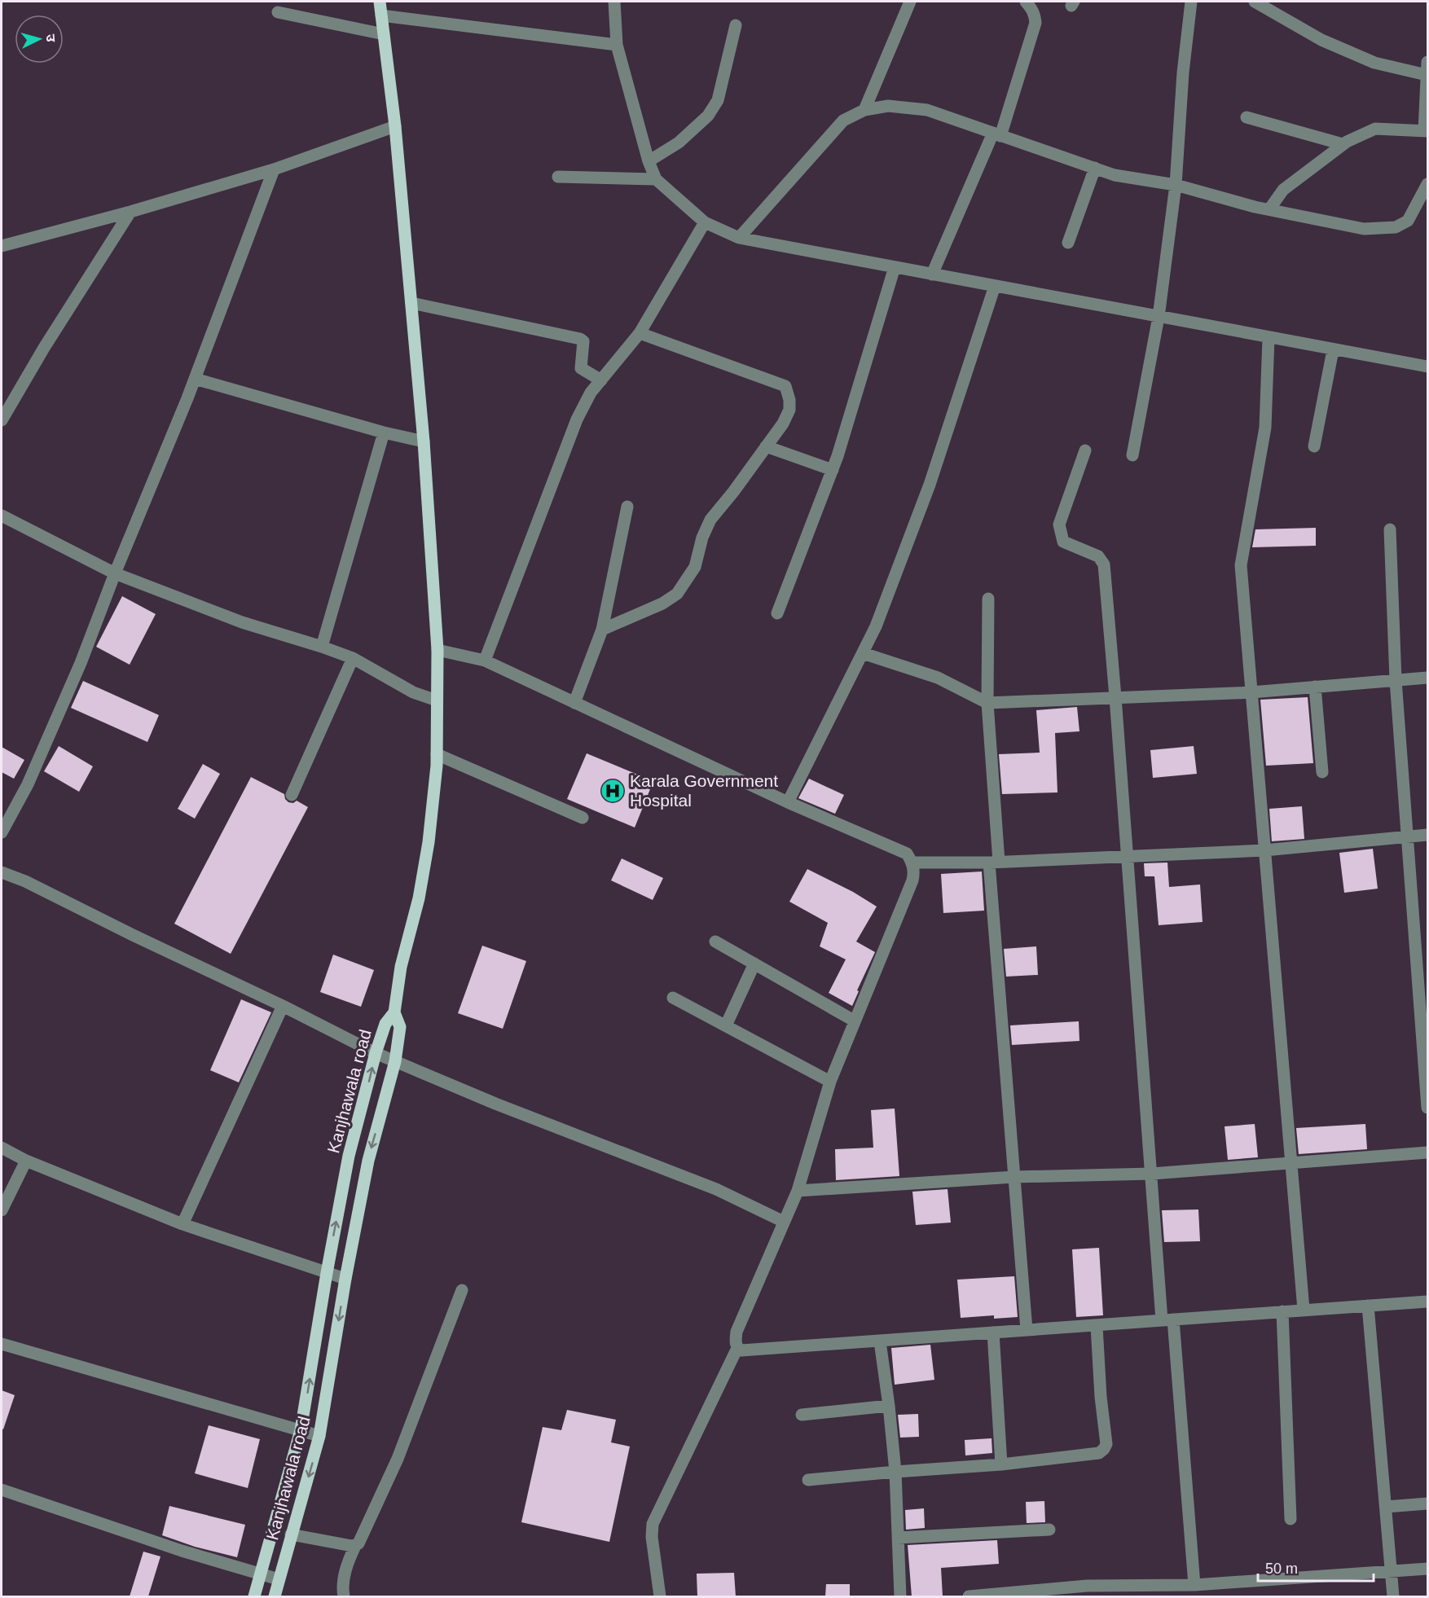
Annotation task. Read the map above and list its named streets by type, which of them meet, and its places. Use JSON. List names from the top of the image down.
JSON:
{
  "streets": {
    "main road": ["Kanjhawala road"]
  },
  "places": {
    "hospital": ["Karala Government Hospital"]
  },
  "scale_bar": "50 m",
  "north": "right"
}
